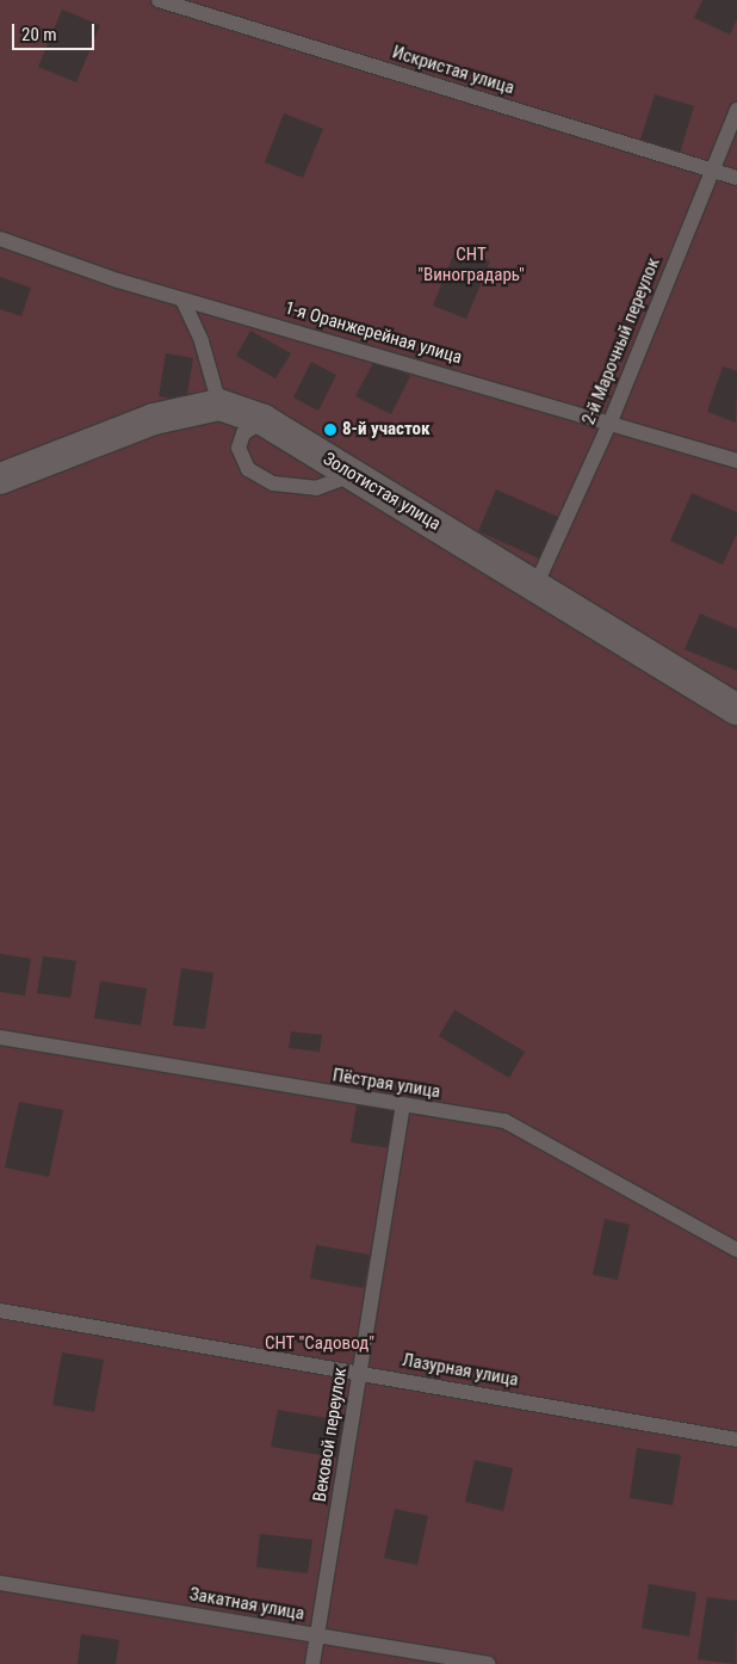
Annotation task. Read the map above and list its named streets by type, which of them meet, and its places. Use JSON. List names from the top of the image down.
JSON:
{
  "streets": {
    "street": ["Золотистая улица"],
    "lane": [
      "Искристая улица",
      "1-я Оранжерейная улица",
      "2-й Марочный переулок",
      "Пёстрая улица",
      "Лазурная улица",
      "Вековой переулок",
      "Закатная улица"
    ]
  },
  "crossings": [
    ["Искристая улица", "2-й Марочный переулок"],
    ["1-я Оранжерейная улица", "2-й Марочный переулок"],
    ["2-й Марочный переулок", "Золотистая улица"],
    ["Пёстрая улица", "Вековой переулок"],
    ["Лазурная улица", "Вековой переулок"],
    ["Вековой переулок", "Закатная улица"]
  ],
  "parks": ["СНТ \"Виноградарь\"", "СНТ \"Садовод\""],
  "places": ["8-й участок"],
  "scale_bar": "20 m"
}
